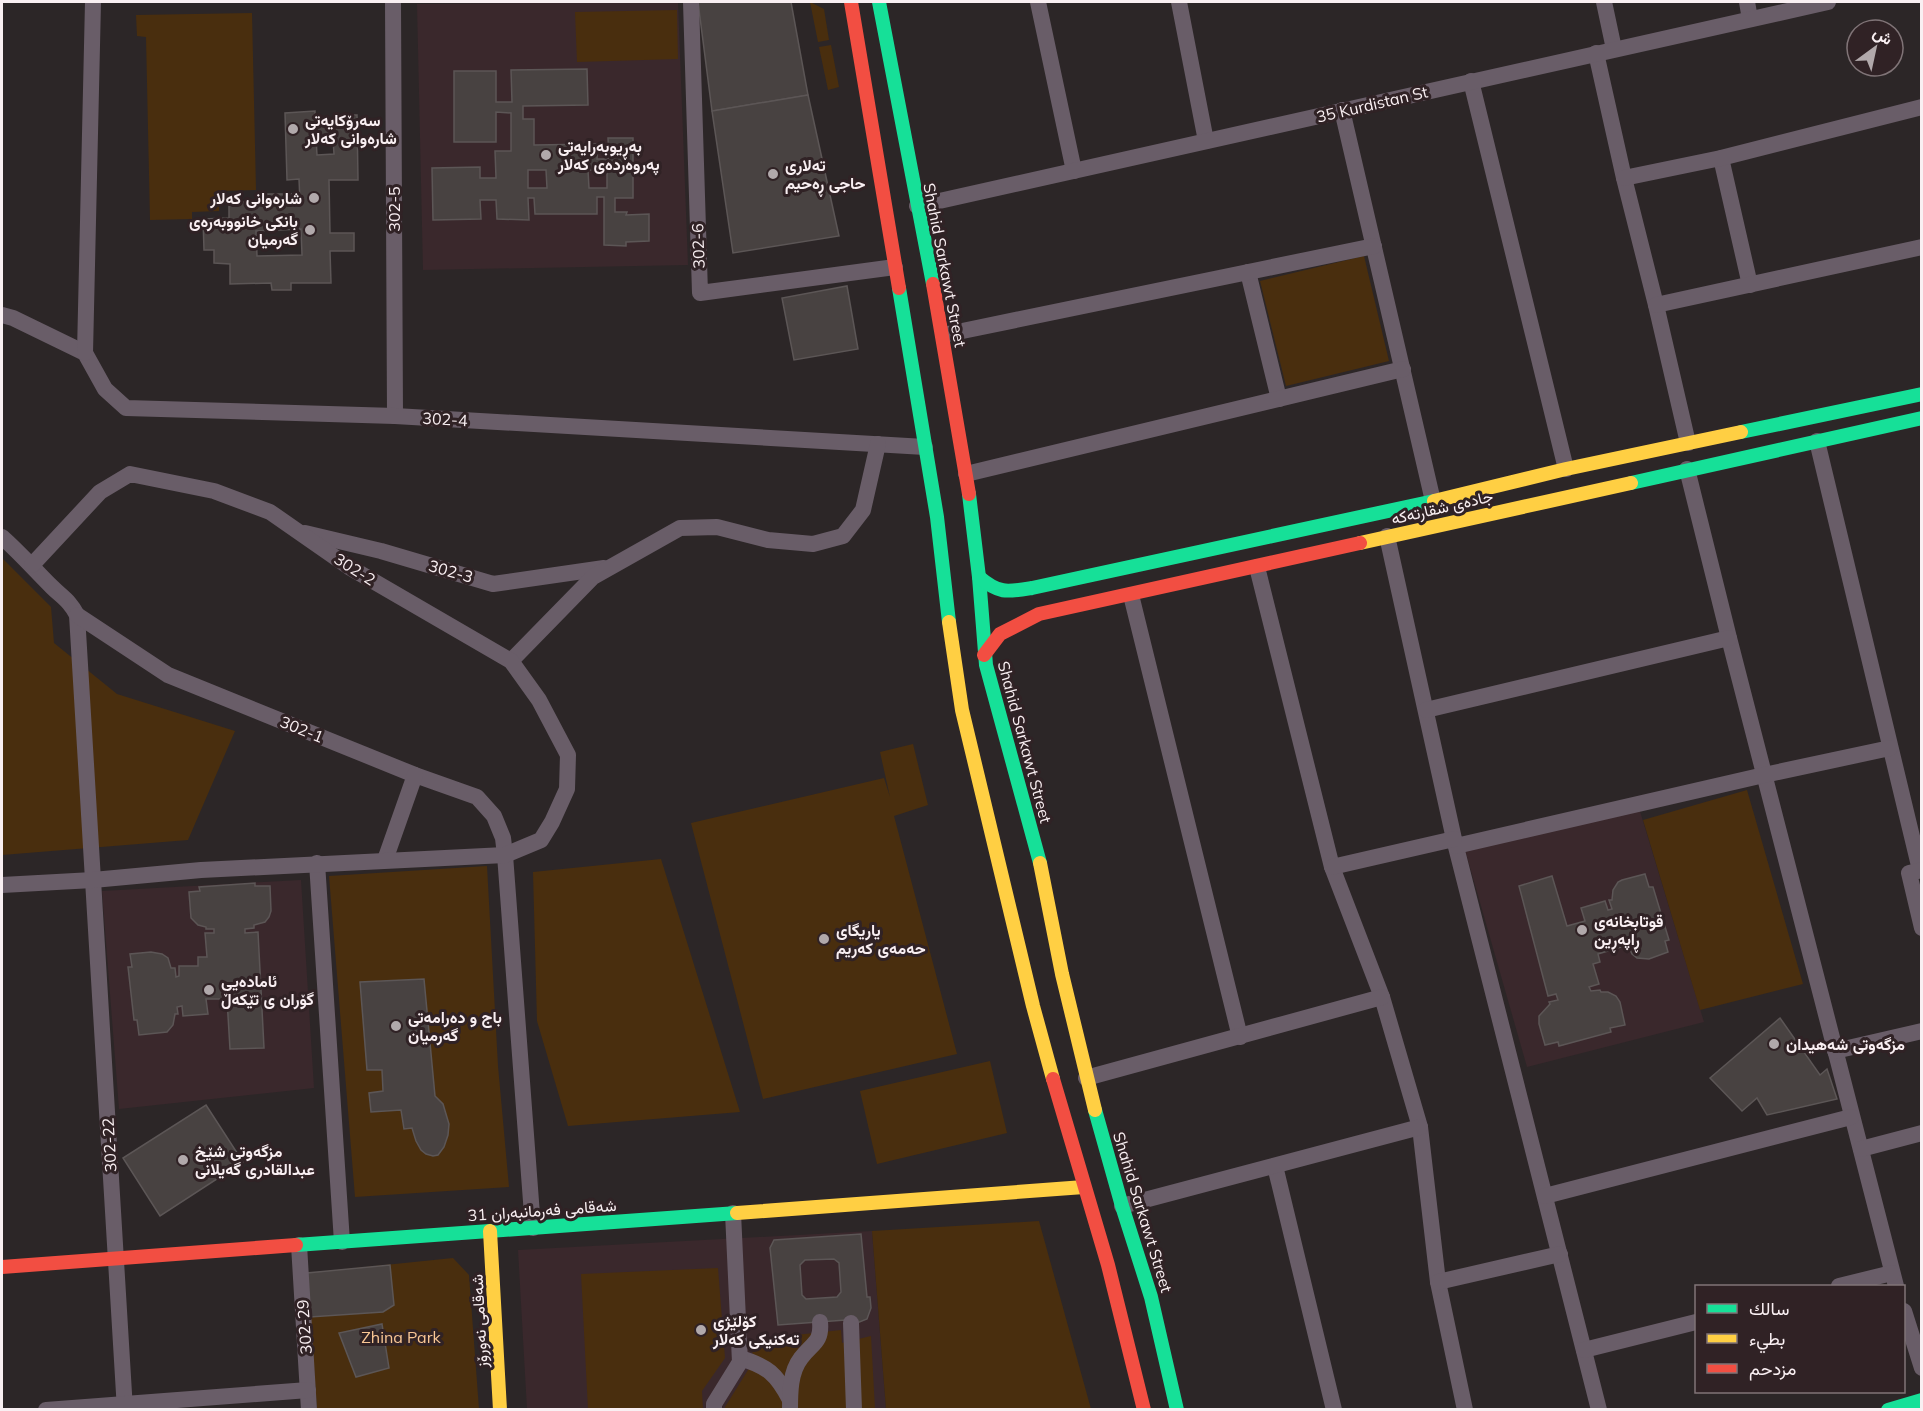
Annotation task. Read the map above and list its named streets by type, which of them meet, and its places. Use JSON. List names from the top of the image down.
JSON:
{
  "streets": {
    "main road": [
      "Shahid Sarkawt Street",
      "جادەی شقارتەکە",
      "شەقامی فەرمانبەران 31",
      "شەقامی نەورۆز"
    ],
    "street": [
      "35 Kurdistan St",
      "302-5",
      "302-6",
      "302-4",
      "302-2",
      "302-3",
      "302-1",
      "302-22",
      "302-29"
    ]
  },
  "crossings": [
    ["35 Kurdistan St", "Shahid Sarkawt Street"],
    ["302-5", "302-4"],
    ["Shahid Sarkawt Street", "جادەی شقارتەکە"],
    ["302-2", "302-3"],
    ["302-2", "302-1"],
    ["302-1", "302-22"],
    ["302-1", "شەقامی فەرمانبەران 31"],
    ["302-22", "شەقامی فەرمانبەران 31"],
    ["شەقامی فەرمانبەران 31", "شەقامی نەورۆز"],
    ["شەقامی فەرمانبەران 31", "302-29"]
  ],
  "parks": ["Zhina Park"],
  "places": [
    "سەرۆکایەتی شارەوانی کەلار",
    "بەڕیوبەرایەتی پەروەردەی کەلار",
    "تەلاری حاجی ڕەحیم",
    "شارەوانی کەلار",
    "بانکی خانووبەرەی گەرمیان",
    "قوتابخانەی ڕاپەڕین",
    "یاریگای ‌حەمەی کەریم",
    "ئامادەیی گۆران ی تێکەڵ",
    "باج و دەرامەتی گەرمیان",
    "مزگەوتی شەهیدان",
    "مزگەوتی شێخ عبدالقادری گەیلانی",
    "کۆلێژی تەکنیکی کەلار"
  ],
  "legend": ["سالك", "بطيء", "مزدحم"],
  "north": "top right"
}
